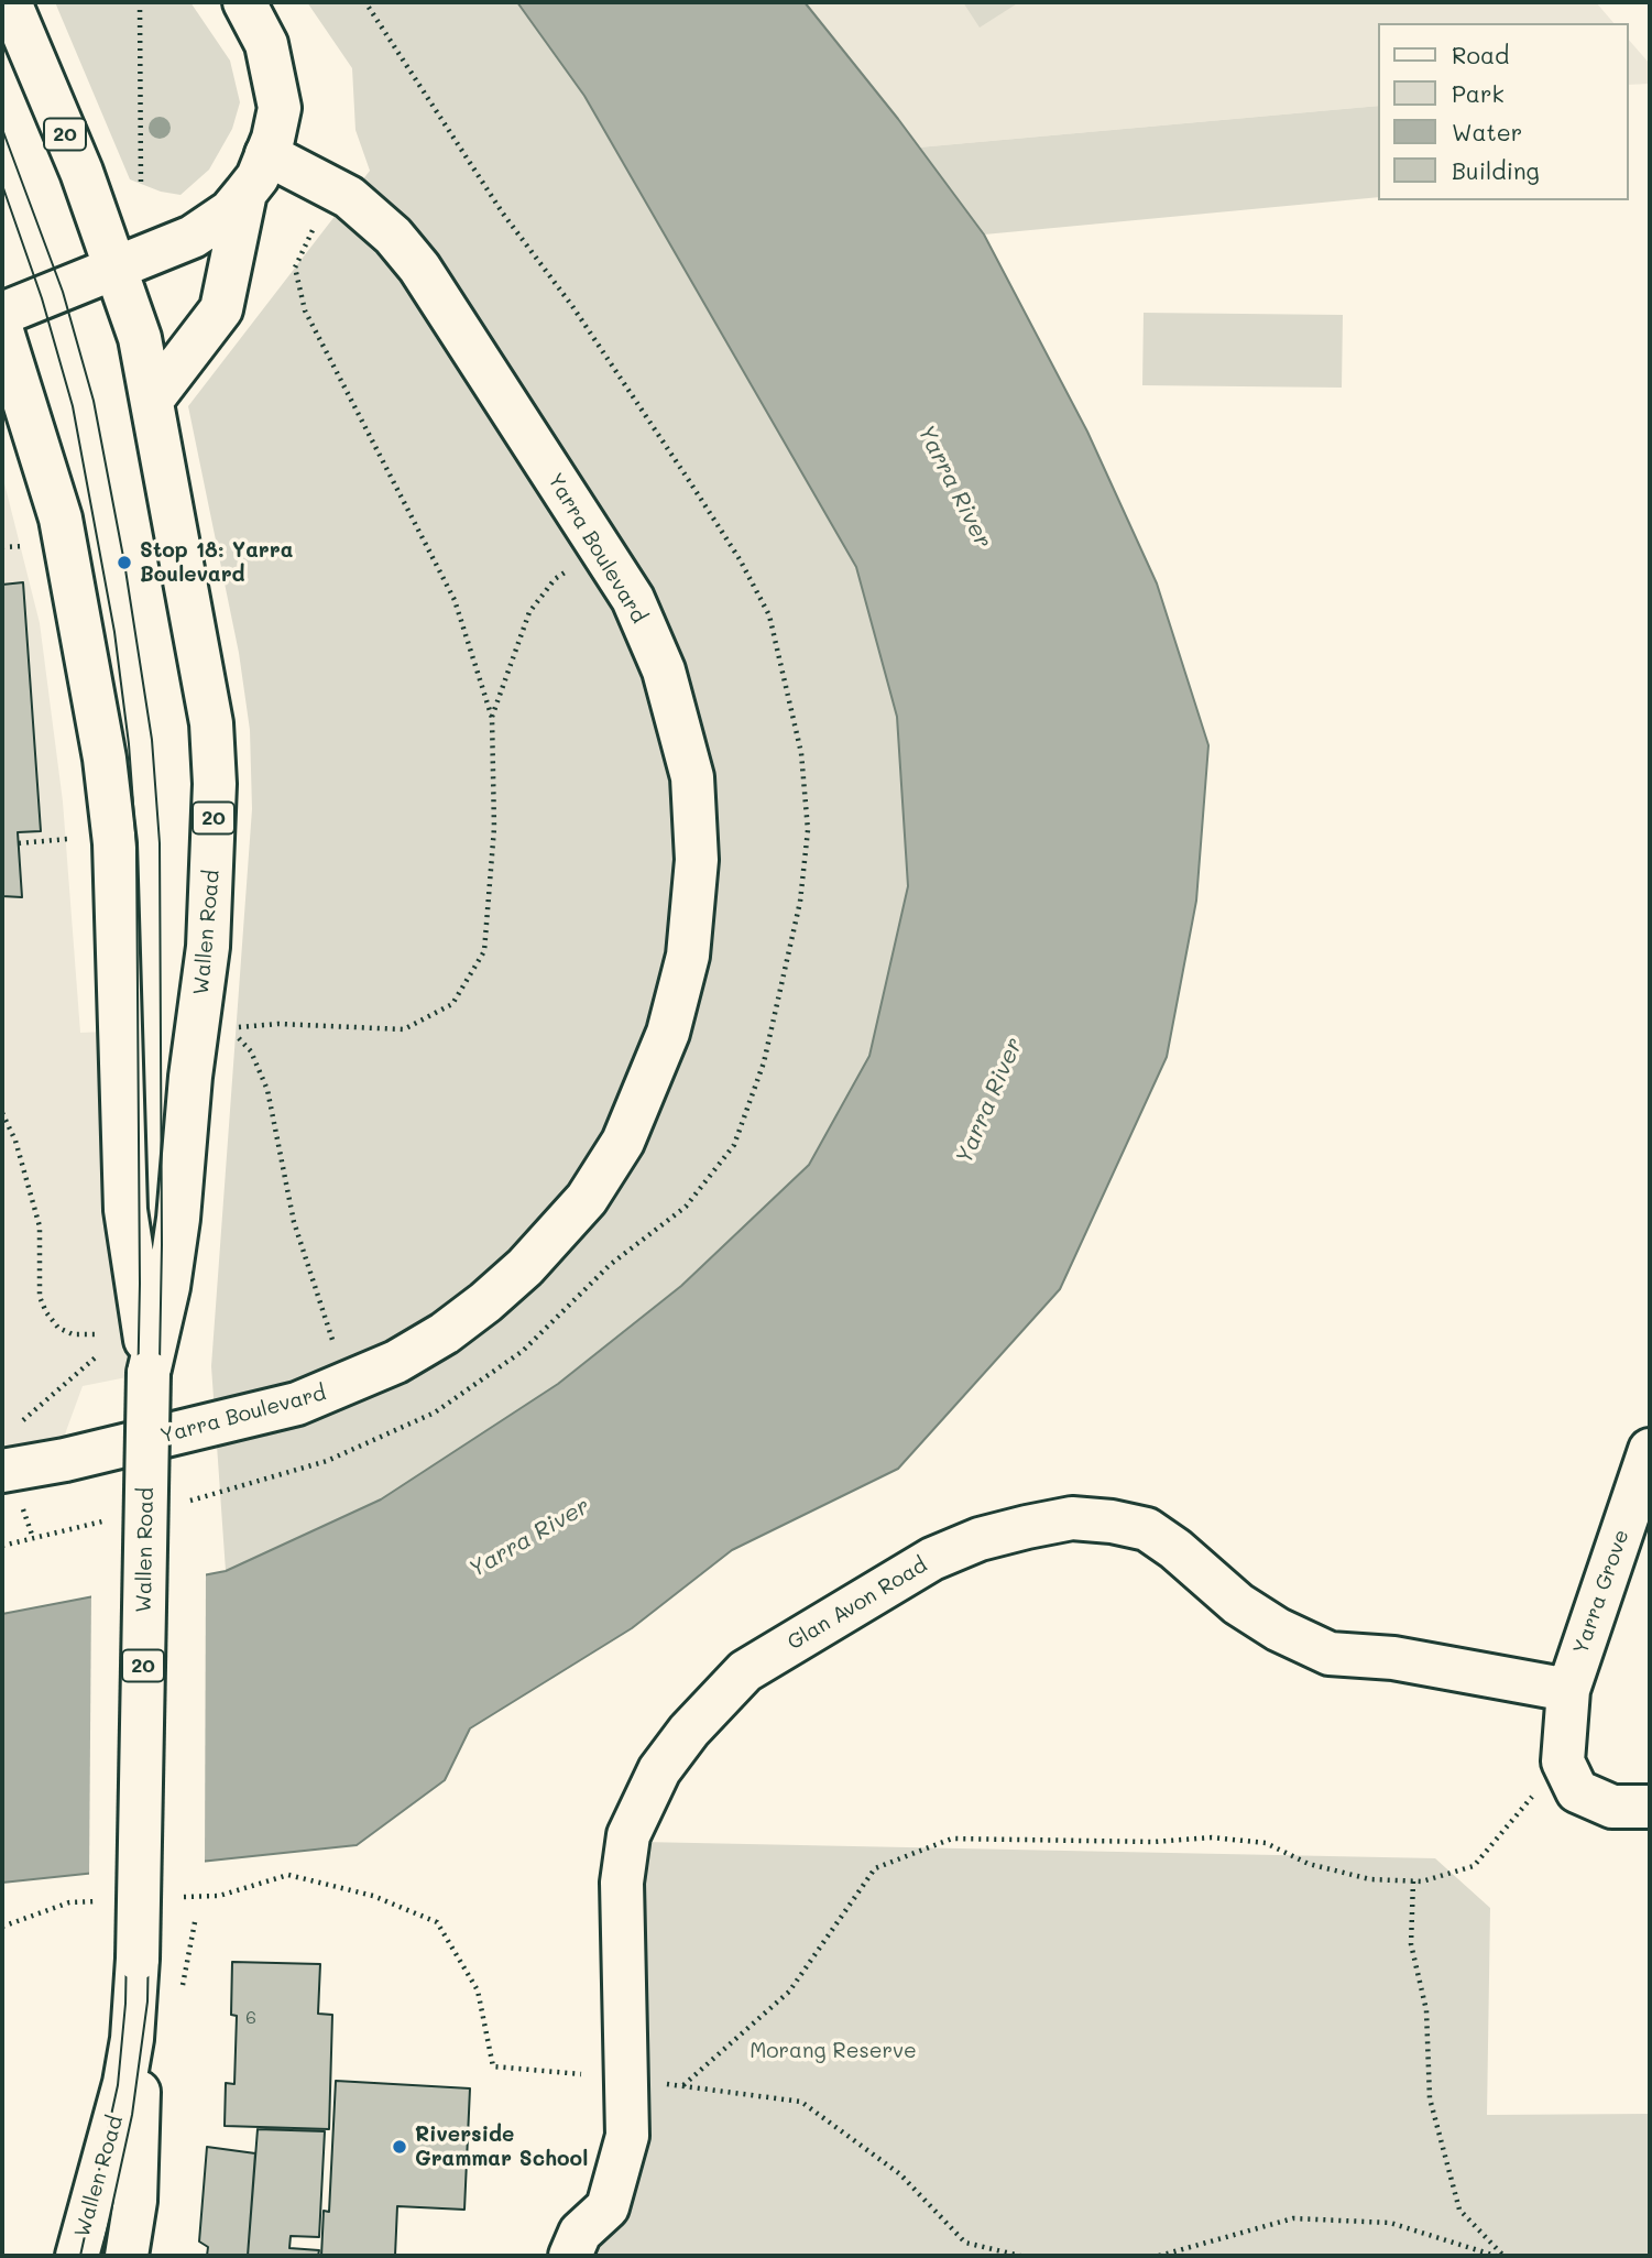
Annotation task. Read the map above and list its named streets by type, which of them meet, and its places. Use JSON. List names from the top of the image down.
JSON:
{
  "streets": {
    "main road": [
      "20",
      "Yarra Boulevard",
      "Wallen Road",
      "Yarra Grove",
      "Glan Avon Road"
    ]
  },
  "crossings": [
    ["20", "Wallen Road"],
    ["Yarra Grove", "Glan Avon Road"]
  ],
  "water": ["Yarra River"],
  "parks": ["Morang Reserve"],
  "places": ["Stop 18: Yarra Boulevard", "Riverside Grammar School"],
  "house_numbers": ["6"],
  "legend": [
    "Road",
    "Park",
    "Water",
    "Building"
  ]
}
